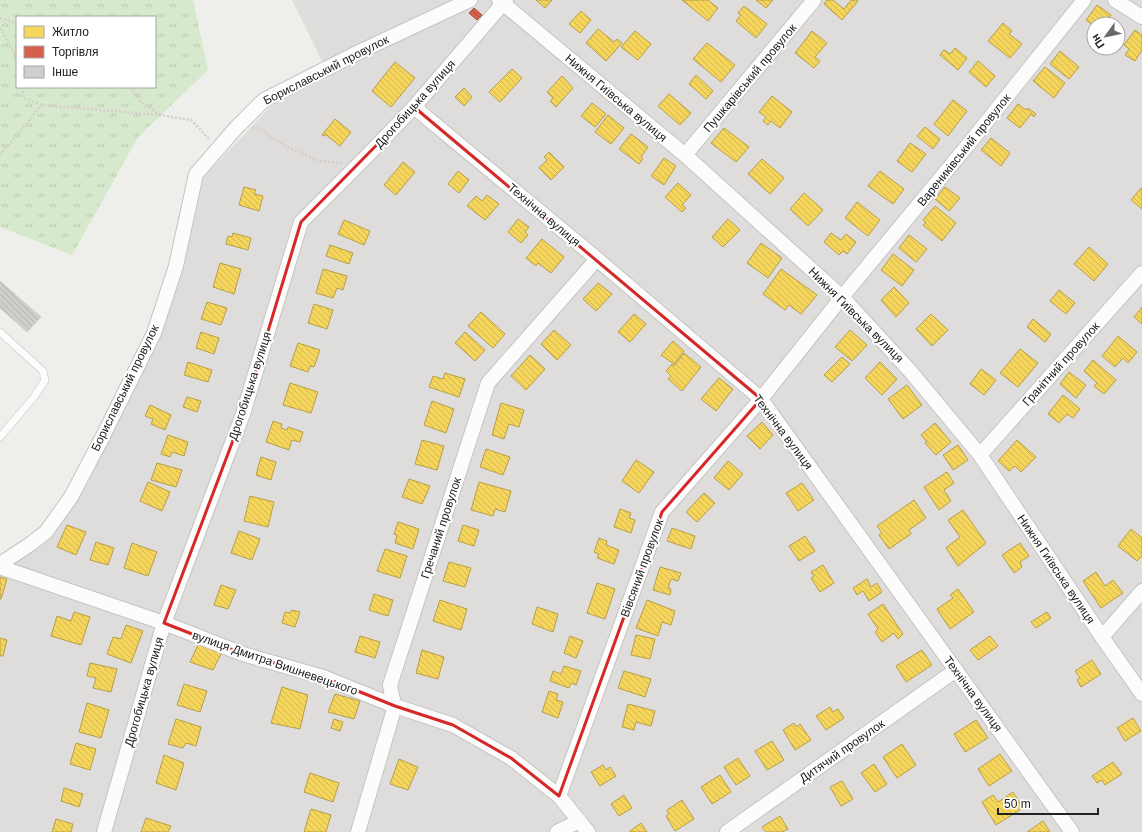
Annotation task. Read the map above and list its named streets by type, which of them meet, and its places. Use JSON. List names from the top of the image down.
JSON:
{
  "streets": {
    "street": [
      "Бориславський провулок",
      "Пушкарівський провулок",
      "Нижня Гиївська вулиця",
      "Дрогобицька вулиця",
      "Варениківський провулок",
      "Технічна вулиця",
      "Гранітний провулок",
      "Гречаний провулок",
      "Вівсяний провулок",
      "вулиця Дмитра Вишневецького",
      "Дитячий провулок"
    ]
  },
  "crossings": [
    ["Бориславський провулок", "вулиця Дмитра Вишневецького"],
    ["Пушкарівський провулок", "Нижня Гиївська вулиця"],
    ["Нижня Гиївська вулиця", "Дрогобицька вулиця"],
    ["Нижня Гиївська вулиця", "Варениківський провулок"],
    ["Нижня Гиївська вулиця", "Гранітний провулок"],
    ["Нижня Гиївська вулиця", "Вівсяний провулок"],
    ["Дрогобицька вулиця", "Технічна вулиця"],
    ["Дрогобицька вулиця", "вулиця Дмитра Вишневецького"],
    ["Варениківський провулок", "Вівсяний провулок"],
    ["Технічна вулиця", "Гречаний провулок"],
    ["Технічна вулиця", "Вівсяний провулок"],
    ["Технічна вулиця", "Дитячий провулок"],
    ["Гречаний провулок", "вулиця Дмитра Вишневецького"],
    ["Вівсяний провулок", "вулиця Дмитра Вишневецького"]
  ],
  "legend": ["Житло", "Торгівля", "Інше"],
  "scale_bar": "50 m",
  "north": "bottom left"
}
